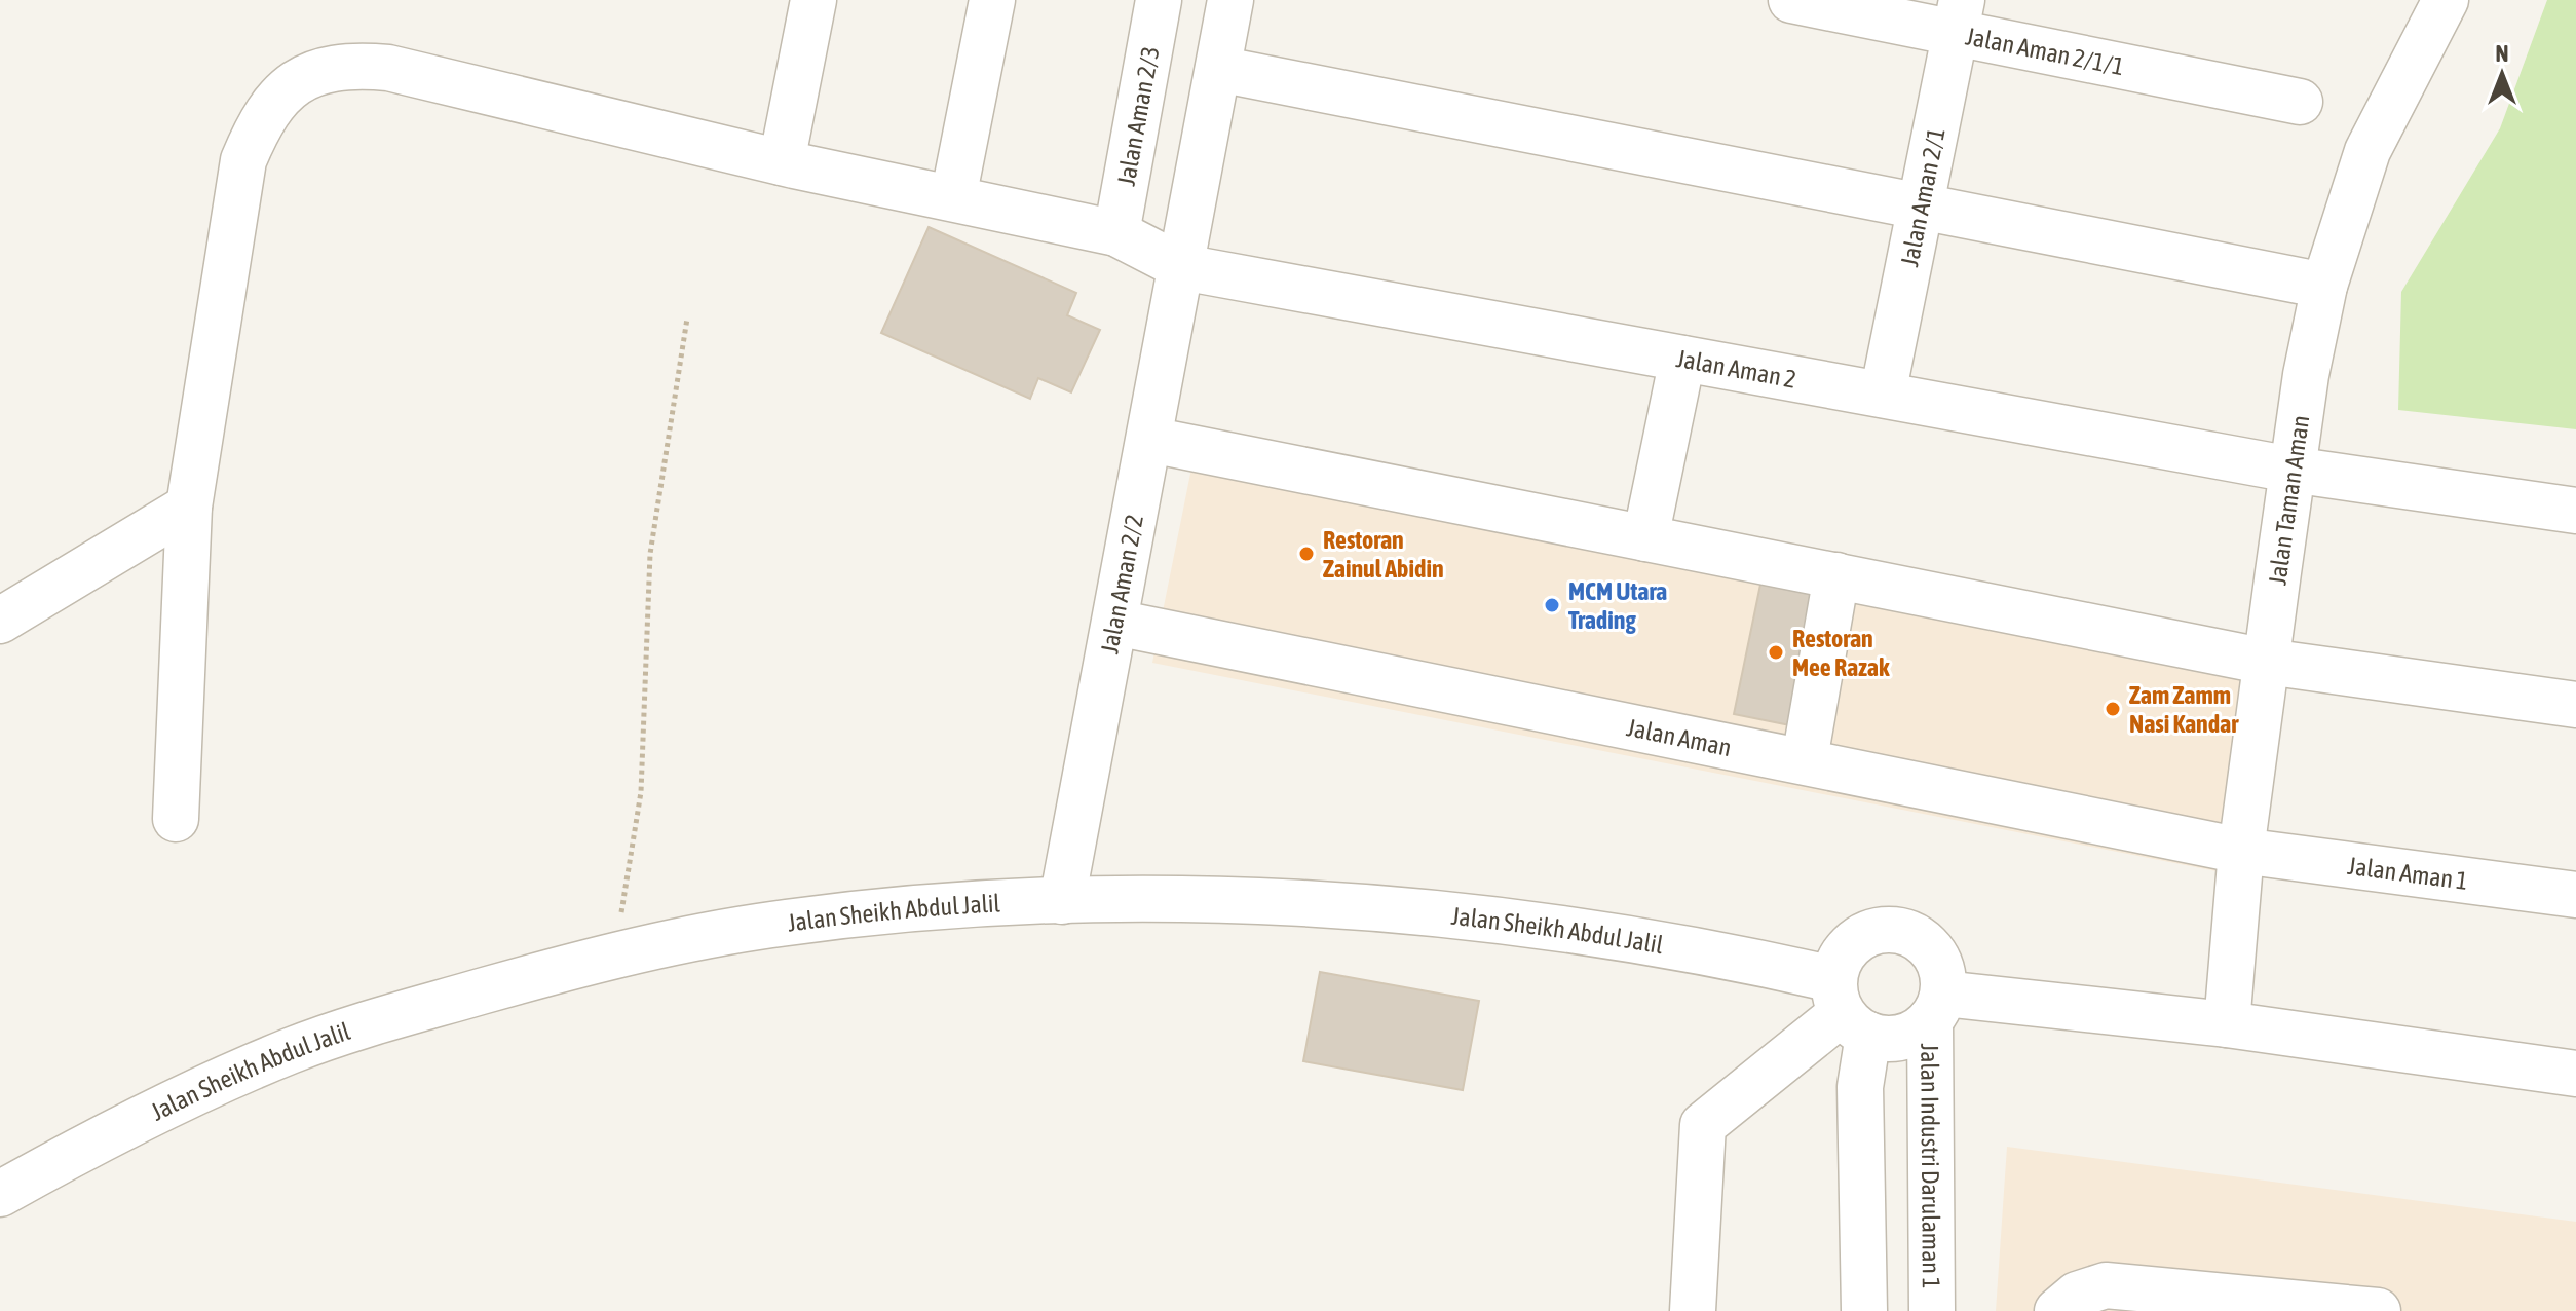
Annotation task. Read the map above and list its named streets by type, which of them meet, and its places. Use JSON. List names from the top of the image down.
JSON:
{
  "streets": {
    "street": [
      "Jalan Aman 2/1/1",
      "Jalan Aman 2/3",
      "Jalan Aman 2/1",
      "Jalan Aman 2",
      "Jalan Taman Aman",
      "Jalan Aman 2/2",
      "Jalan Aman",
      "Jalan Aman 1",
      "Jalan Sheikh Abdul Jalil",
      "Jalan Industri Darulaman 1"
    ]
  },
  "crossings": [
    ["Jalan Aman 2/1/1", "Jalan Aman 2/1"],
    ["Jalan Aman 2/3", "Jalan Aman 2"],
    ["Jalan Aman 2/1", "Jalan Aman 2"],
    ["Jalan Aman 2", "Jalan Taman Aman"],
    ["Jalan Aman 2", "Jalan Aman 2/2"],
    ["Jalan Taman Aman", "Jalan Aman"],
    ["Jalan Taman Aman", "Jalan Aman 1"],
    ["Jalan Aman 2/2", "Jalan Aman"],
    ["Jalan Aman 2/2", "Jalan Sheikh Abdul Jalil"],
    ["Jalan Aman", "Jalan Aman 1"],
    ["Jalan Sheikh Abdul Jalil", "Jalan Industri Darulaman 1"]
  ],
  "places": [
    "Restoran Zainul Abidin",
    "MCM Utara Trading",
    "Restoran Mee Razak",
    "Zam Zamm Nasi Kandar"
  ],
  "north": "top"
}
